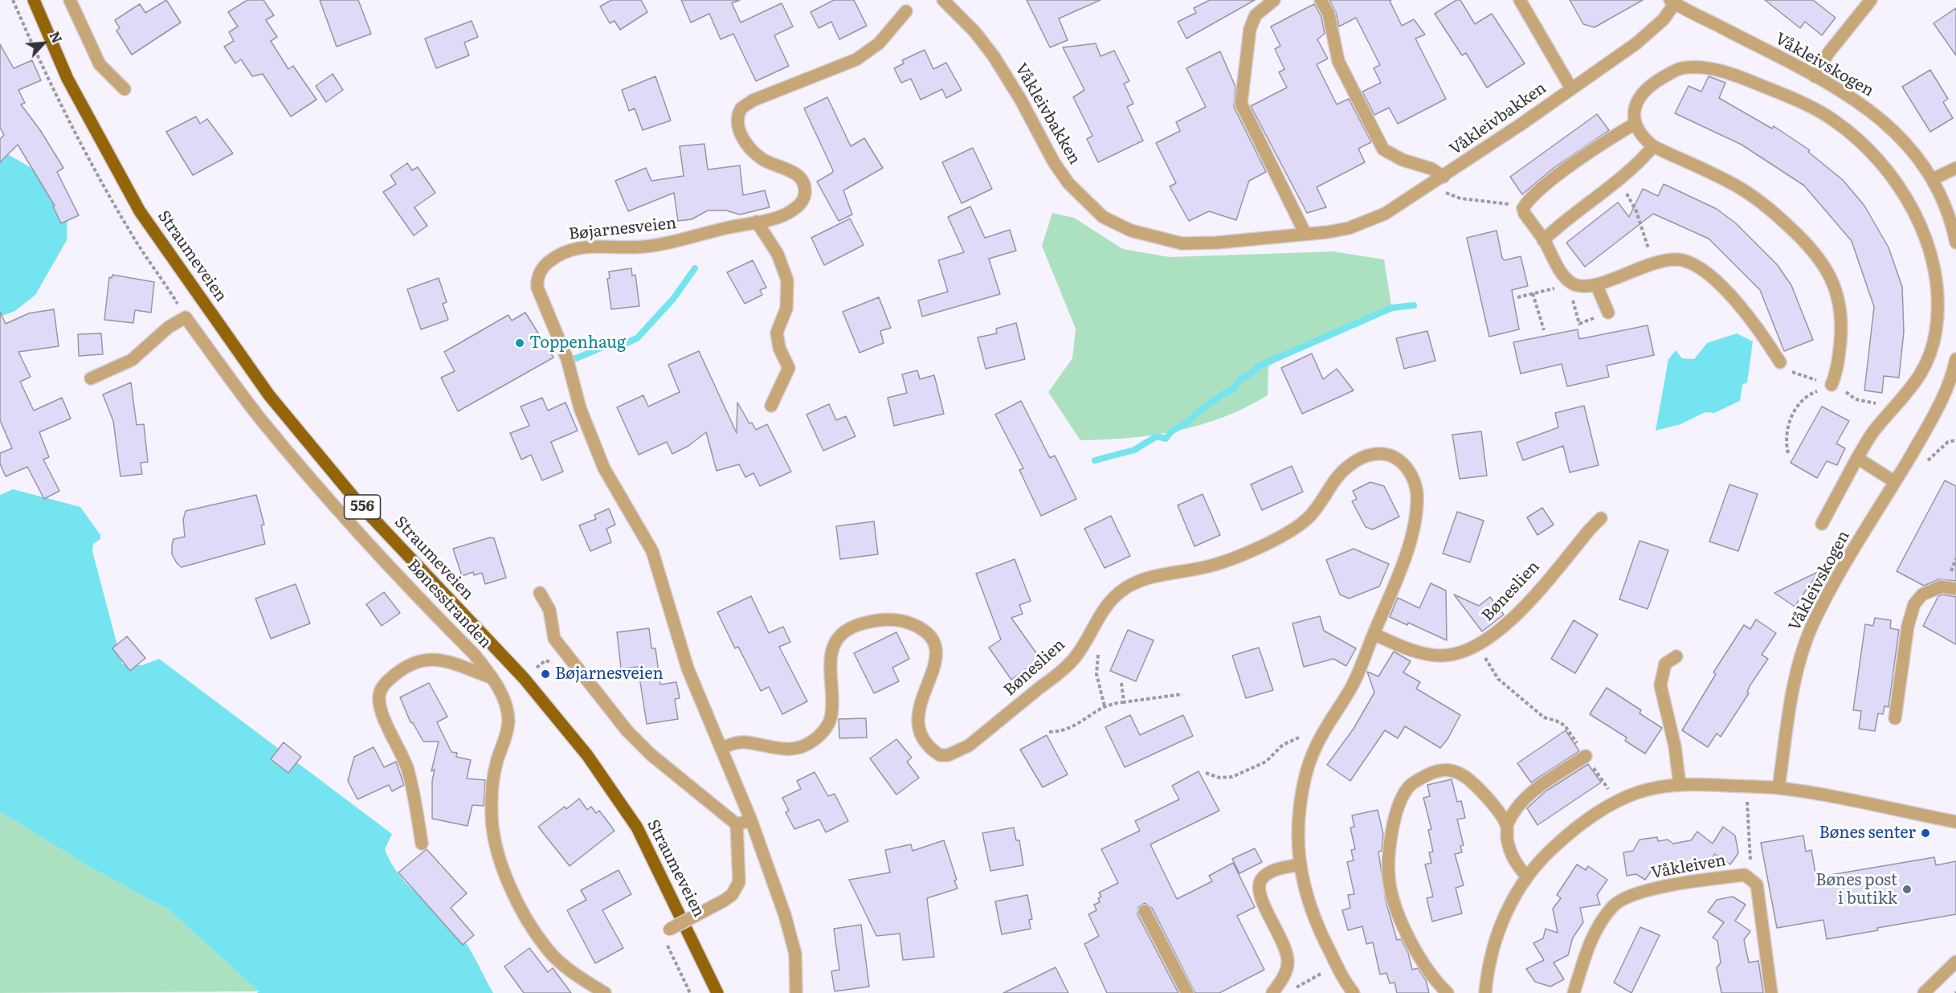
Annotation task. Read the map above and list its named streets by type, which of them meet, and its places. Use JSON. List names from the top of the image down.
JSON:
{
  "streets": {
    "main road": ["Straumeveien", "556"],
    "street": [
      "Våkleivskogen",
      "Våkleivbakken",
      "Bøjarnesveien",
      "Bøneslien",
      "Bønesstranden",
      "Våkleiven"
    ]
  },
  "crossings": [
    ["Våkleivskogen", "Våkleivbakken"],
    ["Bøjarnesveien", "Bøneslien"]
  ],
  "places": [
    "Toppenhaug",
    "Bøjarnesveien",
    "Bønes senter",
    "Bønes post i butikk"
  ],
  "north": "top right"
}
